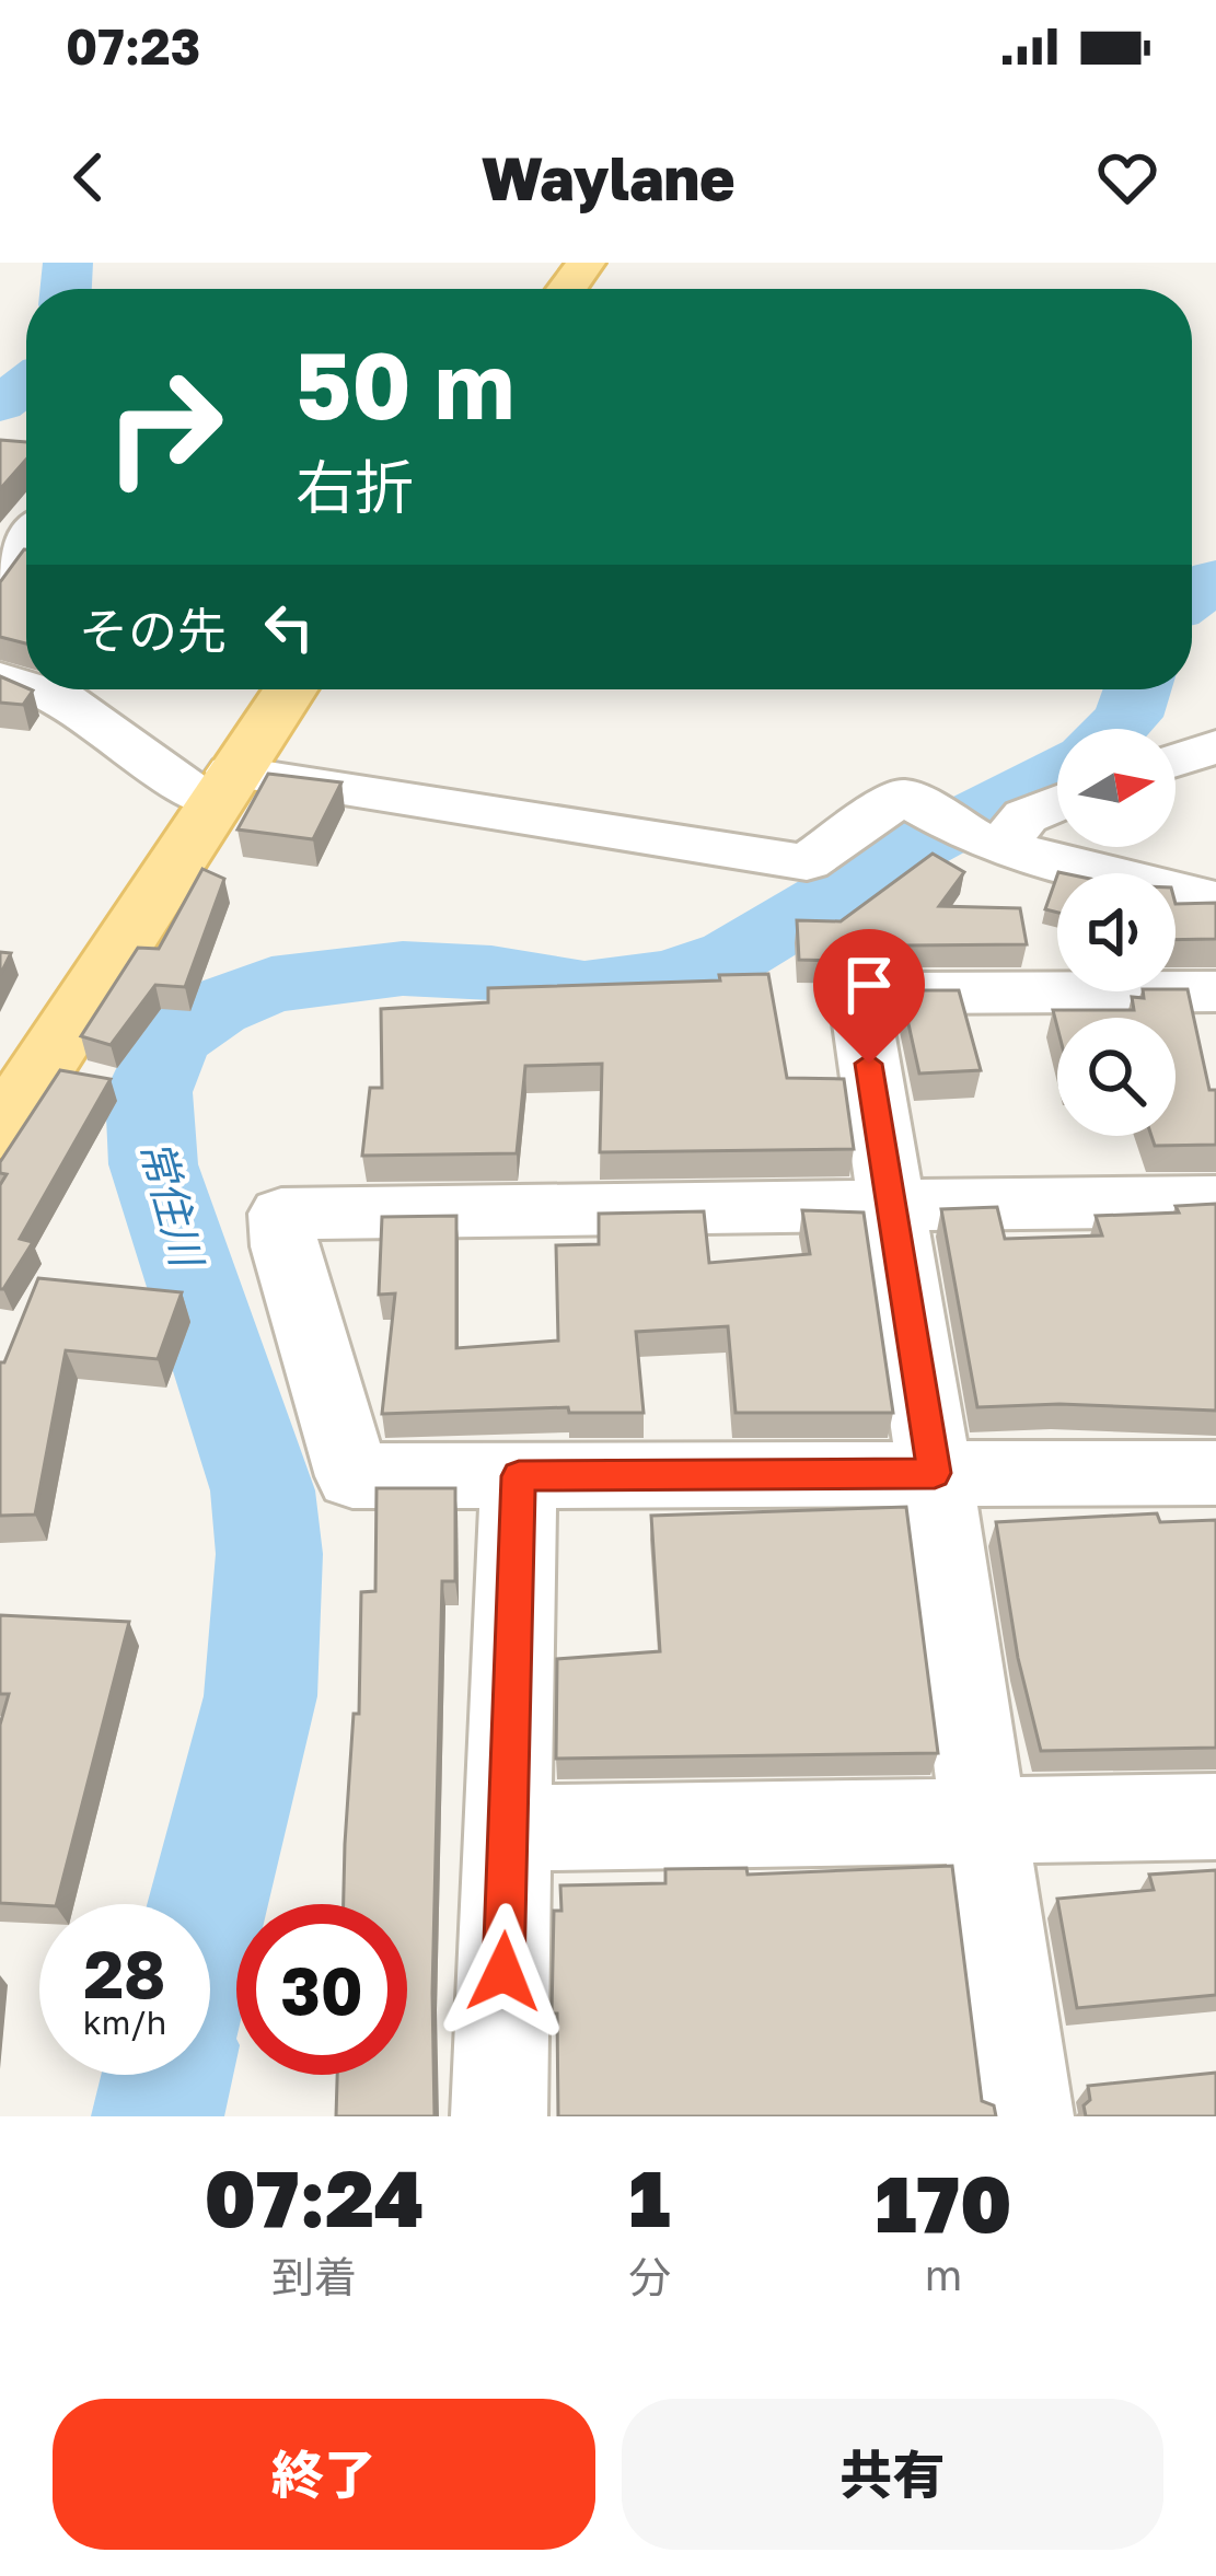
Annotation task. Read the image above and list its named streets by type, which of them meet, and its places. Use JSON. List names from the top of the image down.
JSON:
{
  "water": ["常住川"],
  "north": "right",
  "page": {
    "status": "07:23",
    "header": "Waylane",
    "turn": ["50 m", "右折"],
    "then": "その先",
    "speed": "28 km/h",
    "limit": "30",
    "eta": [
      "07:24",
      "到着",
      "1",
      "分",
      "170",
      "m"
    ],
    "buttons": ["終了", "共有"]
  }
}
